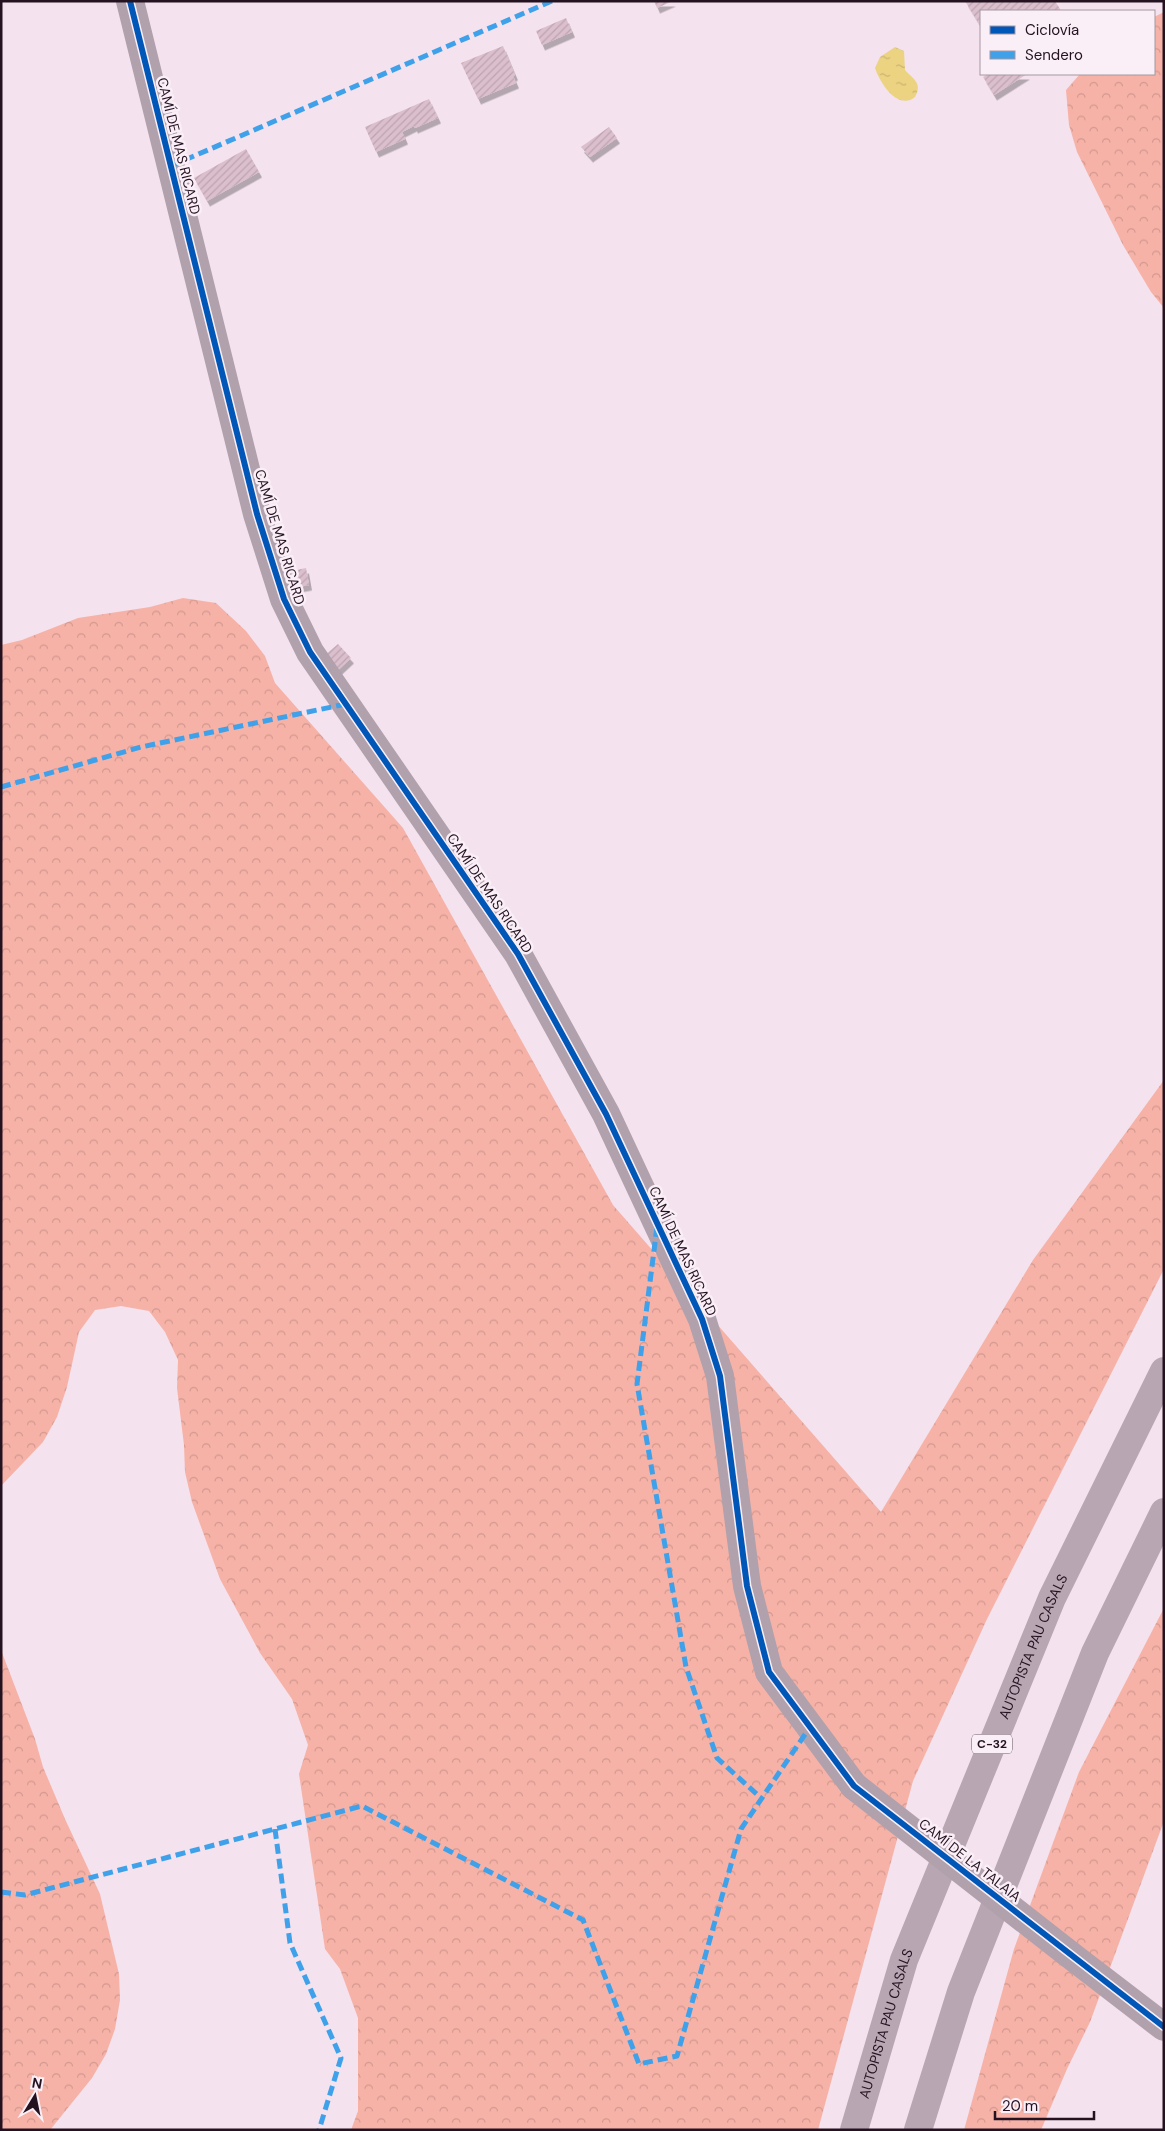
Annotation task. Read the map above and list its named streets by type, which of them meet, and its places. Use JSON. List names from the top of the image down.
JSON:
{
  "streets": {
    "highway": ["AUTOPISTA PAU CASALS", "C-32"],
    "street": ["CAMÍ DE MAS RICARD", "CAMÍ DE LA TALAIA"]
  },
  "crossings": [
    ["CAMÍ DE MAS RICARD", "CAMÍ DE LA TALAIA"]
  ],
  "legend": ["Ciclovía", "Sendero"],
  "scale_bar": "20 m",
  "north": "top"
}
